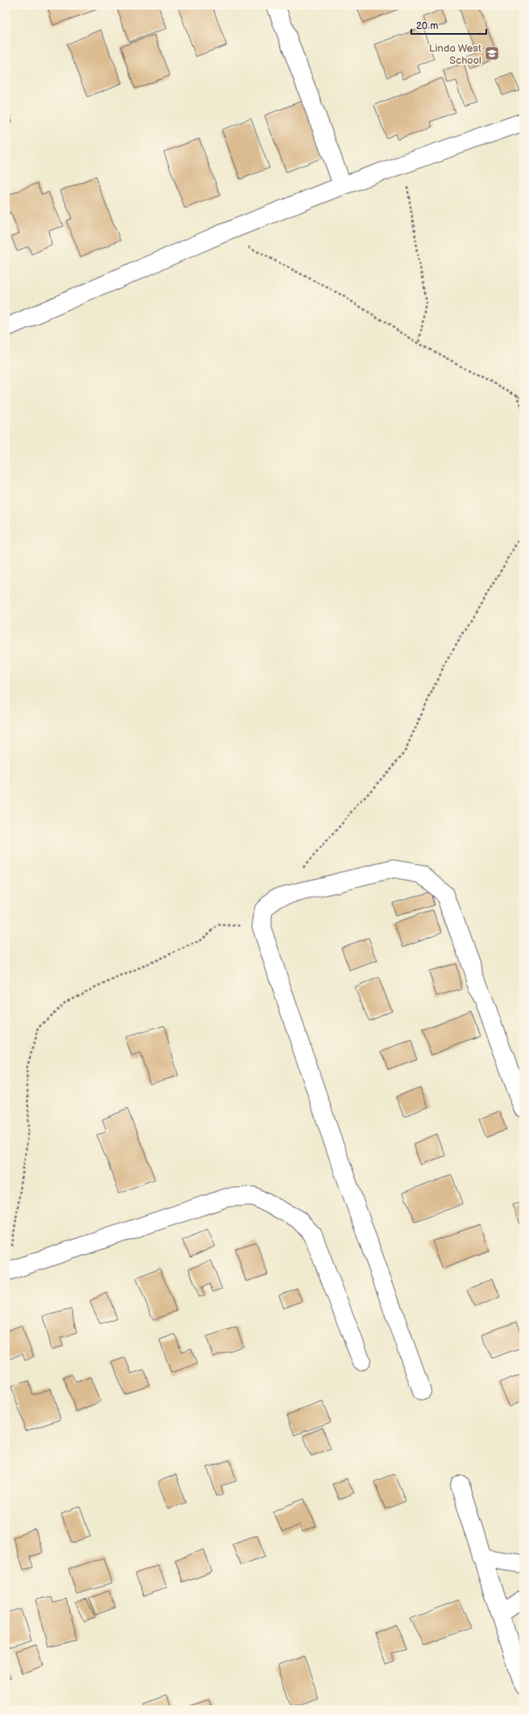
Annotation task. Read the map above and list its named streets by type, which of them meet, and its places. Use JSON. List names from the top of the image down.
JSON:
{
  "places": {
    "school or university": ["Linda West School"]
  },
  "scale_bar": "20 m"
}
